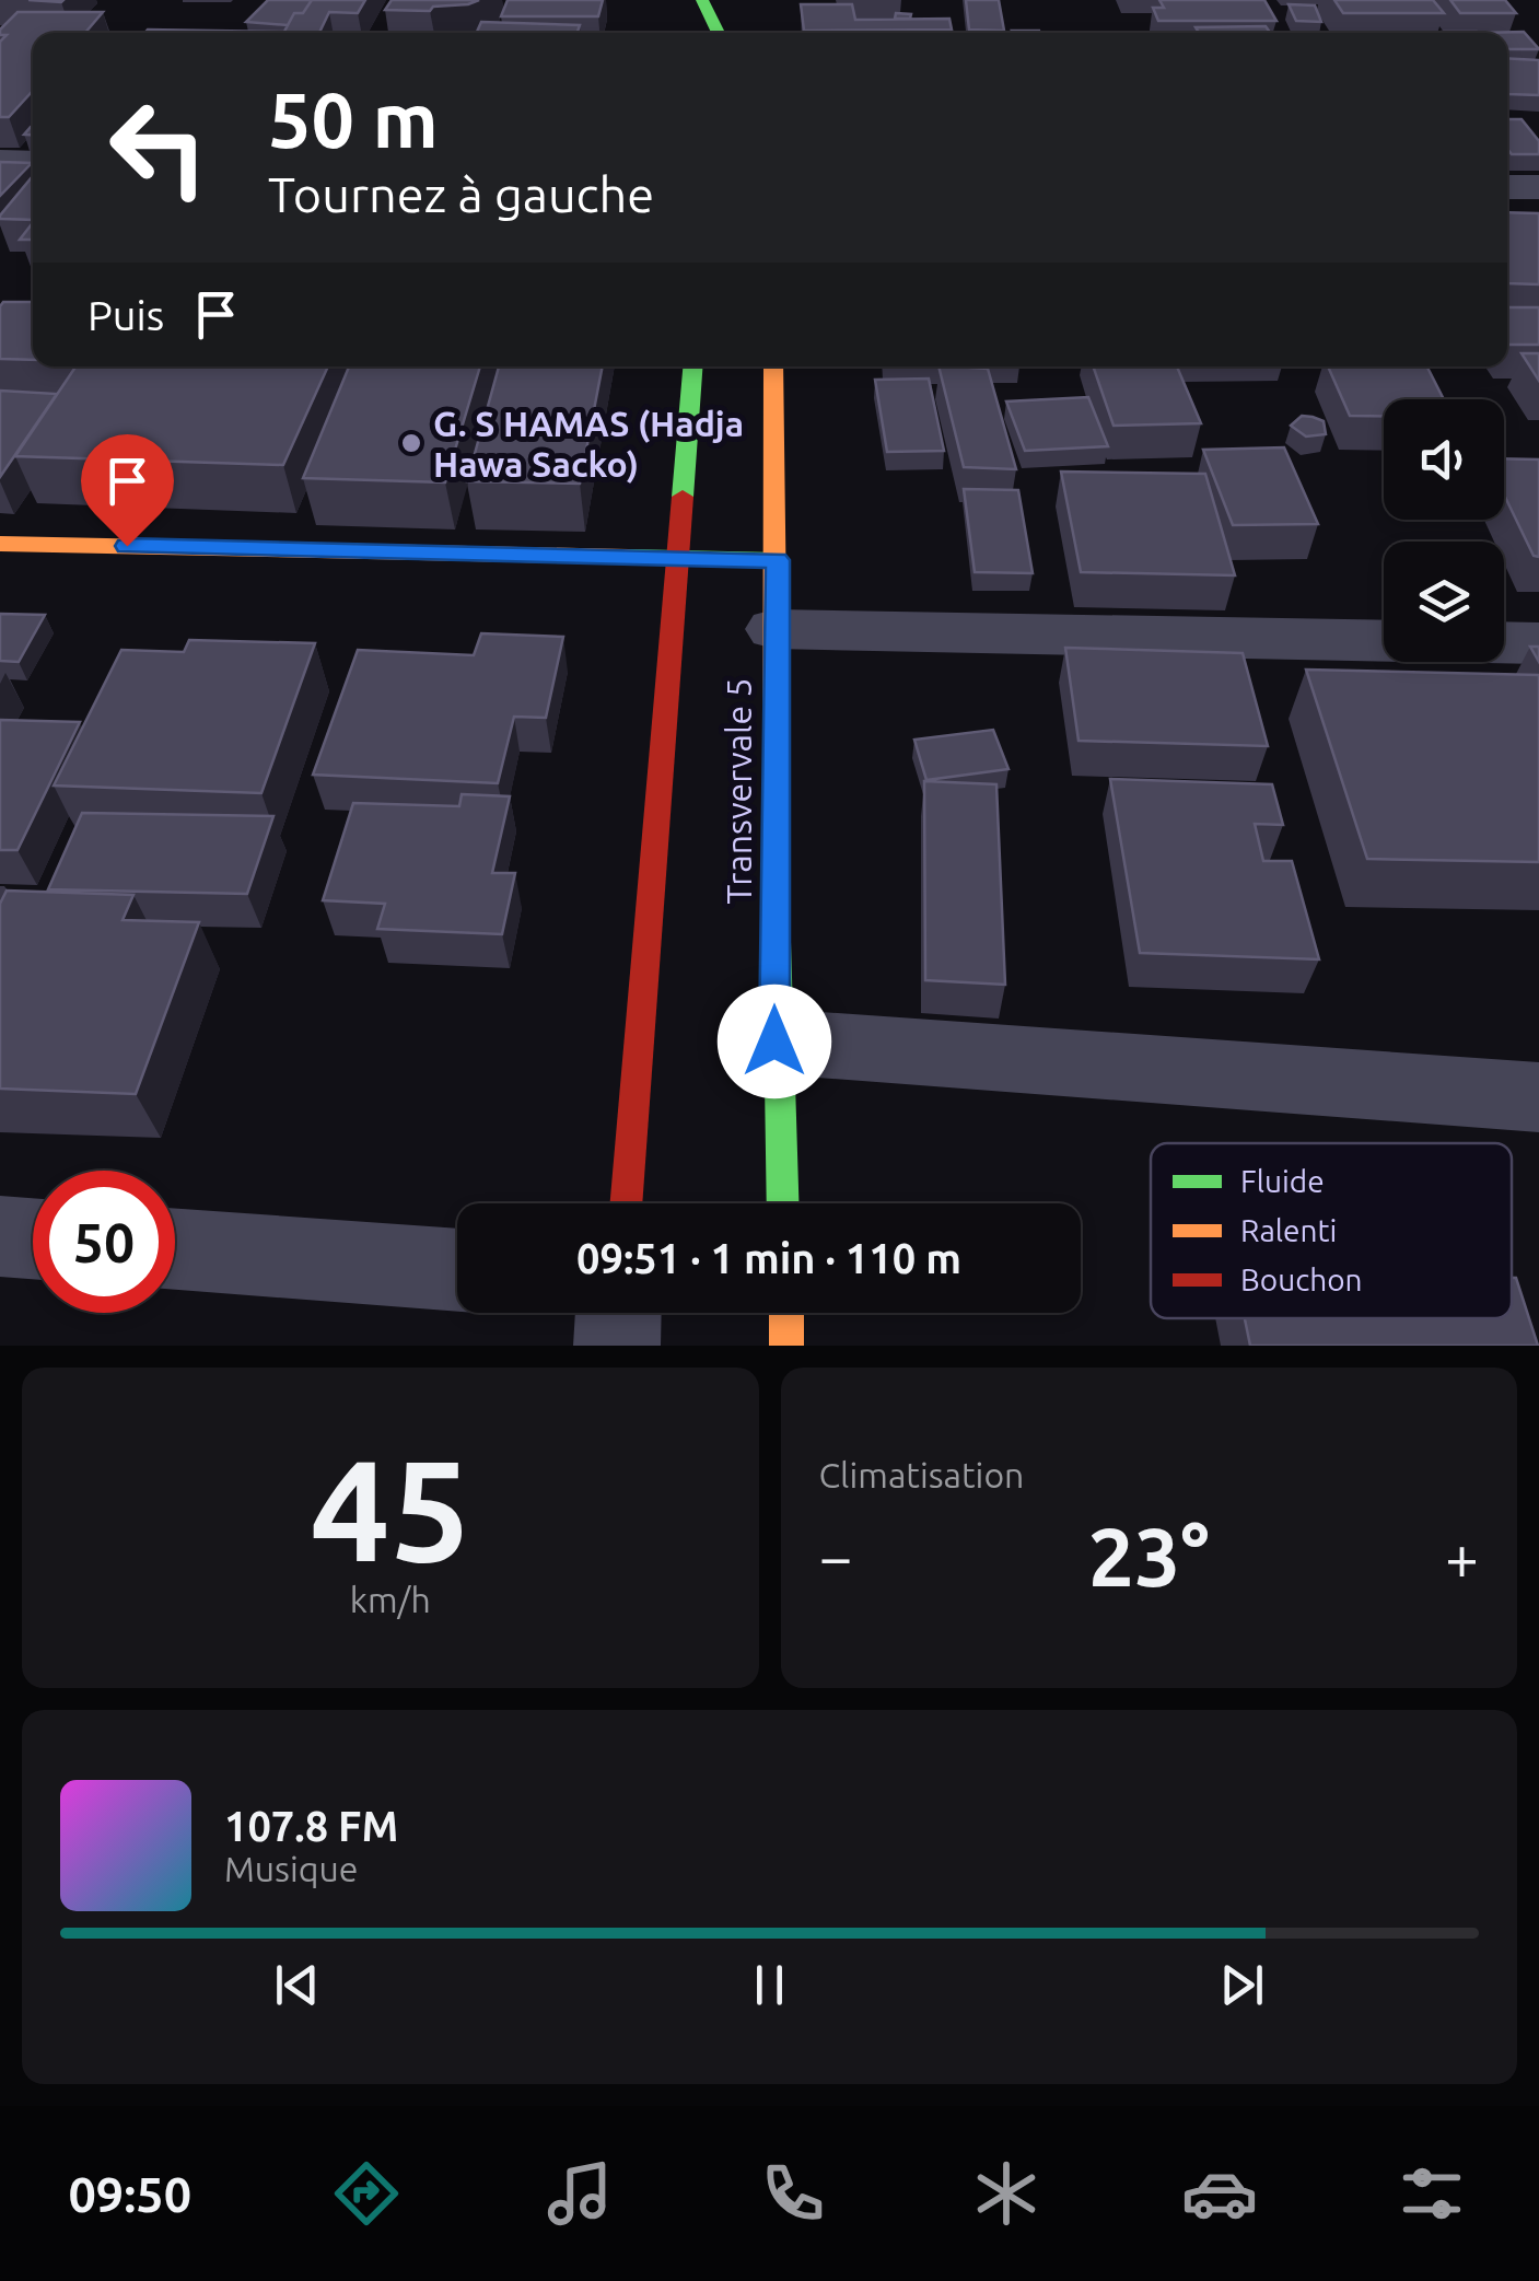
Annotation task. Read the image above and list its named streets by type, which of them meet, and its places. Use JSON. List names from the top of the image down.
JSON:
{
  "streets": {
    "street": ["Transvervale 5"]
  },
  "places": ["G. S HAMAS (Hadja Hawa Sacko)"],
  "legend": ["Fluide", "Ralenti", "Bouchon"],
  "page": {
    "turn": ["50 m", "Tournez à gauche"],
    "then": "Puis",
    "limit": "50",
    "trip": "09:51 · 1 min · 110 m",
    "tile": [
      ["45", "km/h"],
      "Climatisation"
    ],
    "heat": ["−", "23°", "+"],
    "song": ["107.8 FM", "Musique"],
    "tabs": "09:50"
  }
}
